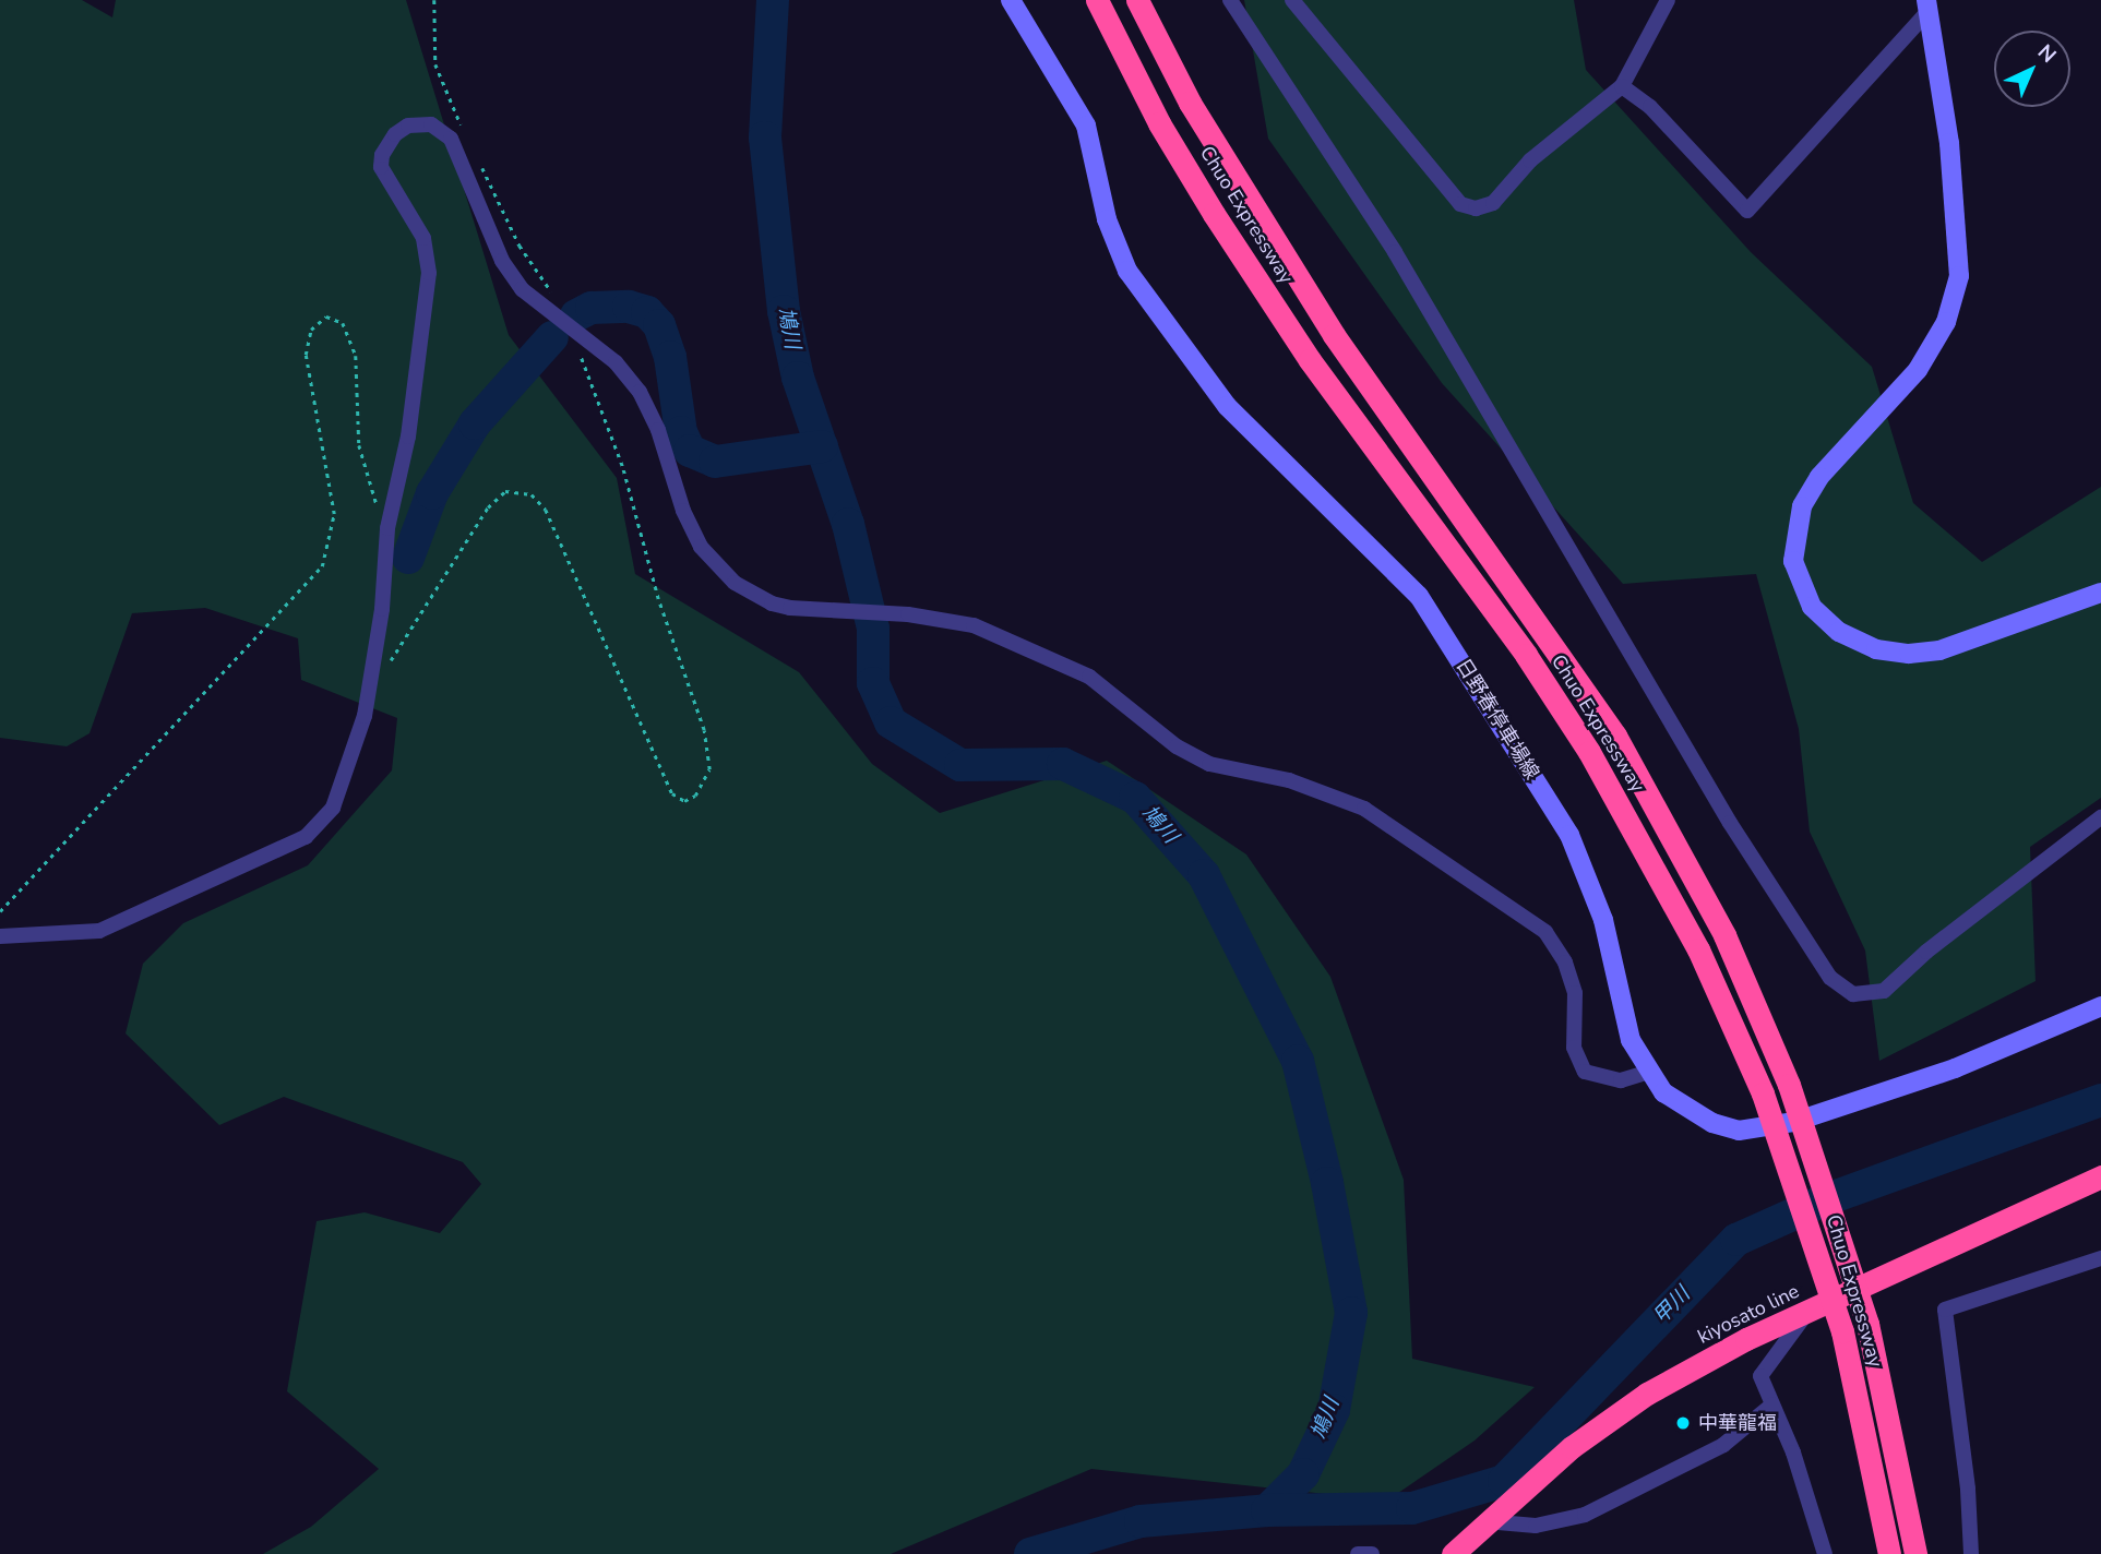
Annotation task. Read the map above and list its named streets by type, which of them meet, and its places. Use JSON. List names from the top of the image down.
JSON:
{
  "streets": {
    "highway": ["Chuo Expressway", "kiyosato line"],
    "main road": ["日野春停車場線"]
  },
  "water": ["鳩川", "甲川"],
  "places": ["中華龍福"],
  "north": "top right"
}
